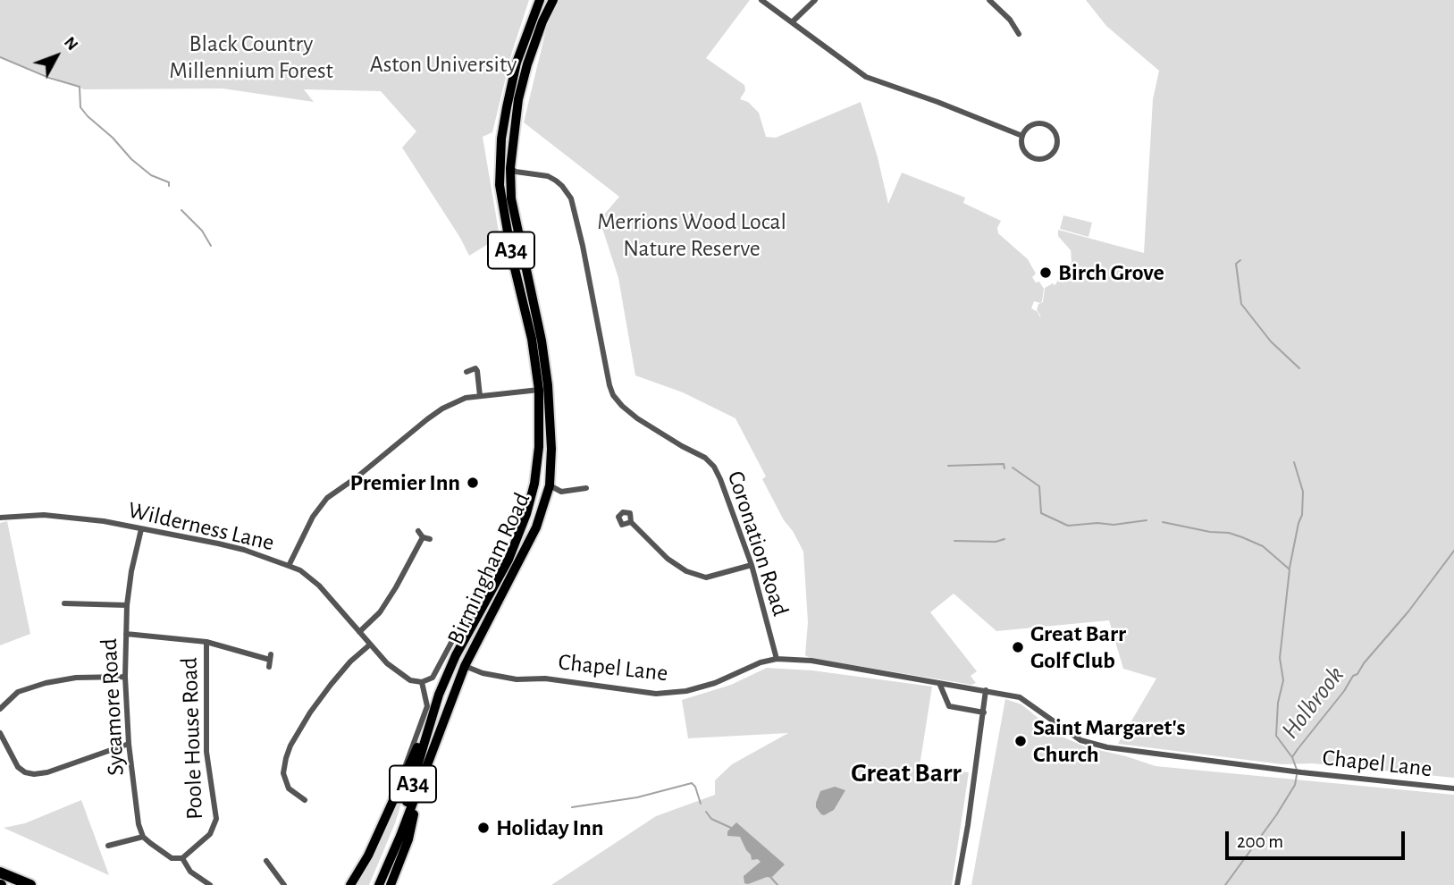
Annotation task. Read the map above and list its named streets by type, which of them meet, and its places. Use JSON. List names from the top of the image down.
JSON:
{
  "streets": {
    "highway": ["A34", "Birmingham Road"],
    "street": [
      "Wilderness Lane",
      "Coronation Road",
      "Chapel Lane",
      "Sycamore Road",
      "Poole House Road"
    ]
  },
  "crossings": [
    ["Wilderness Lane", "Birmingham Road"],
    ["Wilderness Lane", "Sycamore Road"],
    ["Coronation Road", "Birmingham Road"],
    ["Coronation Road", "Chapel Lane"],
    ["Birmingham Road", "Chapel Lane"]
  ],
  "districts": ["Great Barr"],
  "water": ["Holbrook"],
  "parks": ["Black Country Millennium Forest", "Aston University", "Merrions Wood Local Nature Reserve"],
  "places": [
    "Birch Grove",
    "Premier Inn",
    "Great Barr Golf Club",
    "Saint Margaret's Church",
    "Holiday Inn"
  ],
  "scale_bar": "200 m",
  "north": "top right"
}
